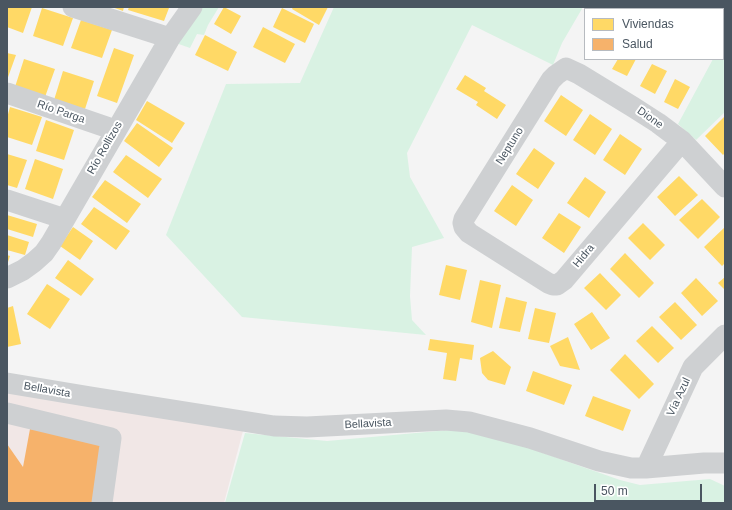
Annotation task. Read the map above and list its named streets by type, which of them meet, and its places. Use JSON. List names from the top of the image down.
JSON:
{
  "streets": {
    "street": [
      "Río Parga",
      "Dione",
      "Neptuno",
      "Río Rollizos",
      "Hidra",
      "Bellavista",
      "Vía Azul"
    ]
  },
  "crossings": [
    ["Río Parga", "Río Rollizos"],
    ["Dione", "Neptuno"],
    ["Dione", "Hidra"],
    ["Neptuno", "Hidra"],
    ["Bellavista", "Vía Azul"]
  ],
  "legend": ["Viviendas", "Salud"],
  "scale_bar": "50 m"
}
